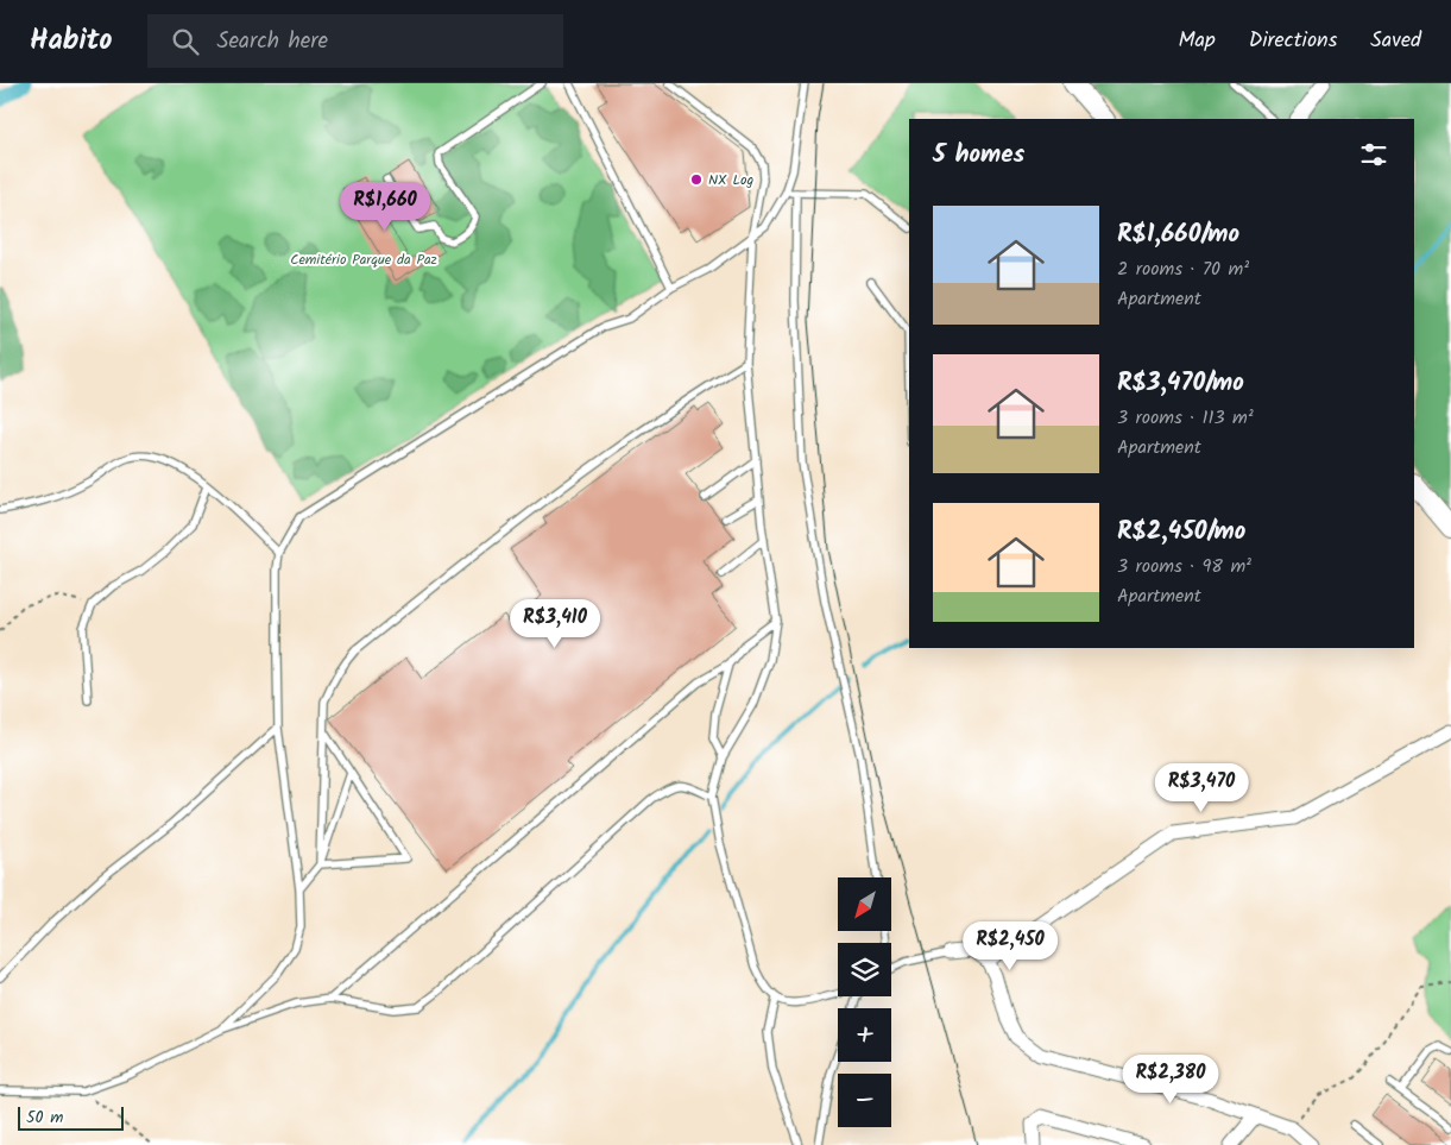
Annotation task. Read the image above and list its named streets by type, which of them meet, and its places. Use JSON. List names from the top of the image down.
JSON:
{
  "parks": ["Cemitério Parque da Paz"],
  "places": ["NX Log"],
  "scale_bar": "50 m",
  "north": "bottom left",
  "page": {
    "header": "Habito",
    "search": "Search here",
    "nav": ["Map", "Directions", "Saved"],
    "heading": "5 homes",
    "price": [
      "R$1,660",
      "R$3,410",
      "R$3,470",
      "R$2,450",
      "R$2,380"
    ],
    "list": [
      {
        "name": "R$1,660/mo",
        "note": "2 rooms · 70 m² · Apartment"
      },
      {
        "name": "R$3,470/mo",
        "note": "3 rooms · 113 m² · Apartment"
      },
      {
        "name": "R$2,450/mo",
        "note": "3 rooms · 98 m² · Apartment"
      }
    ],
    "map_buttons": ["+", "−"],
    "scale": "50 m"
  }
}
